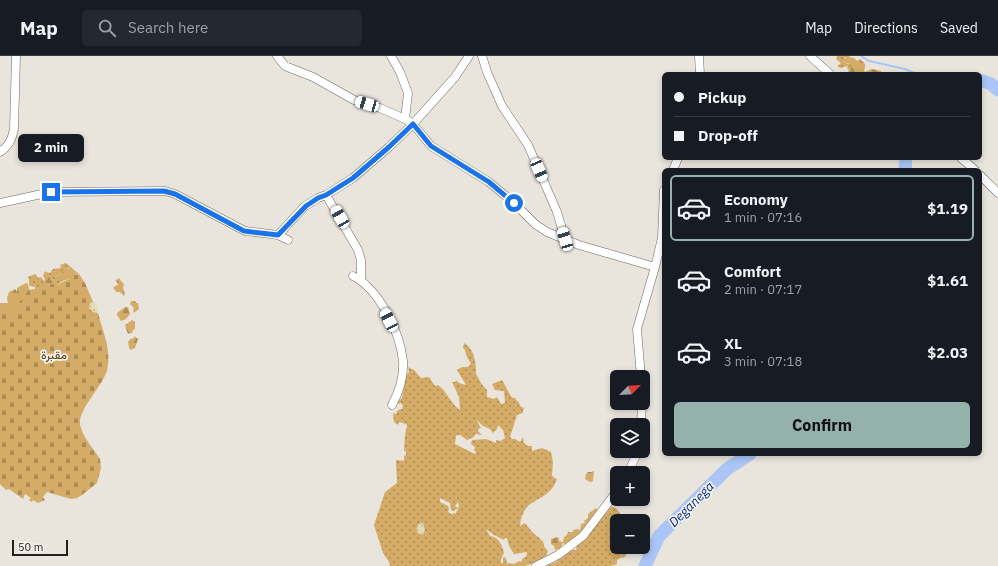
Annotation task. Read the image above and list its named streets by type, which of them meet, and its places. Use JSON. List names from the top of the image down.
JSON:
{
  "water": ["Deganega"],
  "parks": ["مقبرة"],
  "scale_bar": "50 m",
  "north": "top right",
  "page": {
    "header": "Map",
    "search": "Search here",
    "nav": ["Map", "Directions", "Saved"],
    "banner": ["Pickup", "Drop-off"],
    "bubble": "2 min",
    "list": [
      {
        "name": "Economy",
        "note": "1 min · 07:16",
        "value": "$1.19"
      },
      {
        "name": "Comfort",
        "note": "2 min · 07:17",
        "value": "$1.61"
      },
      {
        "name": "XL",
        "note": "3 min · 07:18",
        "value": "$2.03"
      }
    ],
    "map_buttons": ["+", "−"],
    "buttons": "Confirm",
    "scale": "50 m"
  }
}
